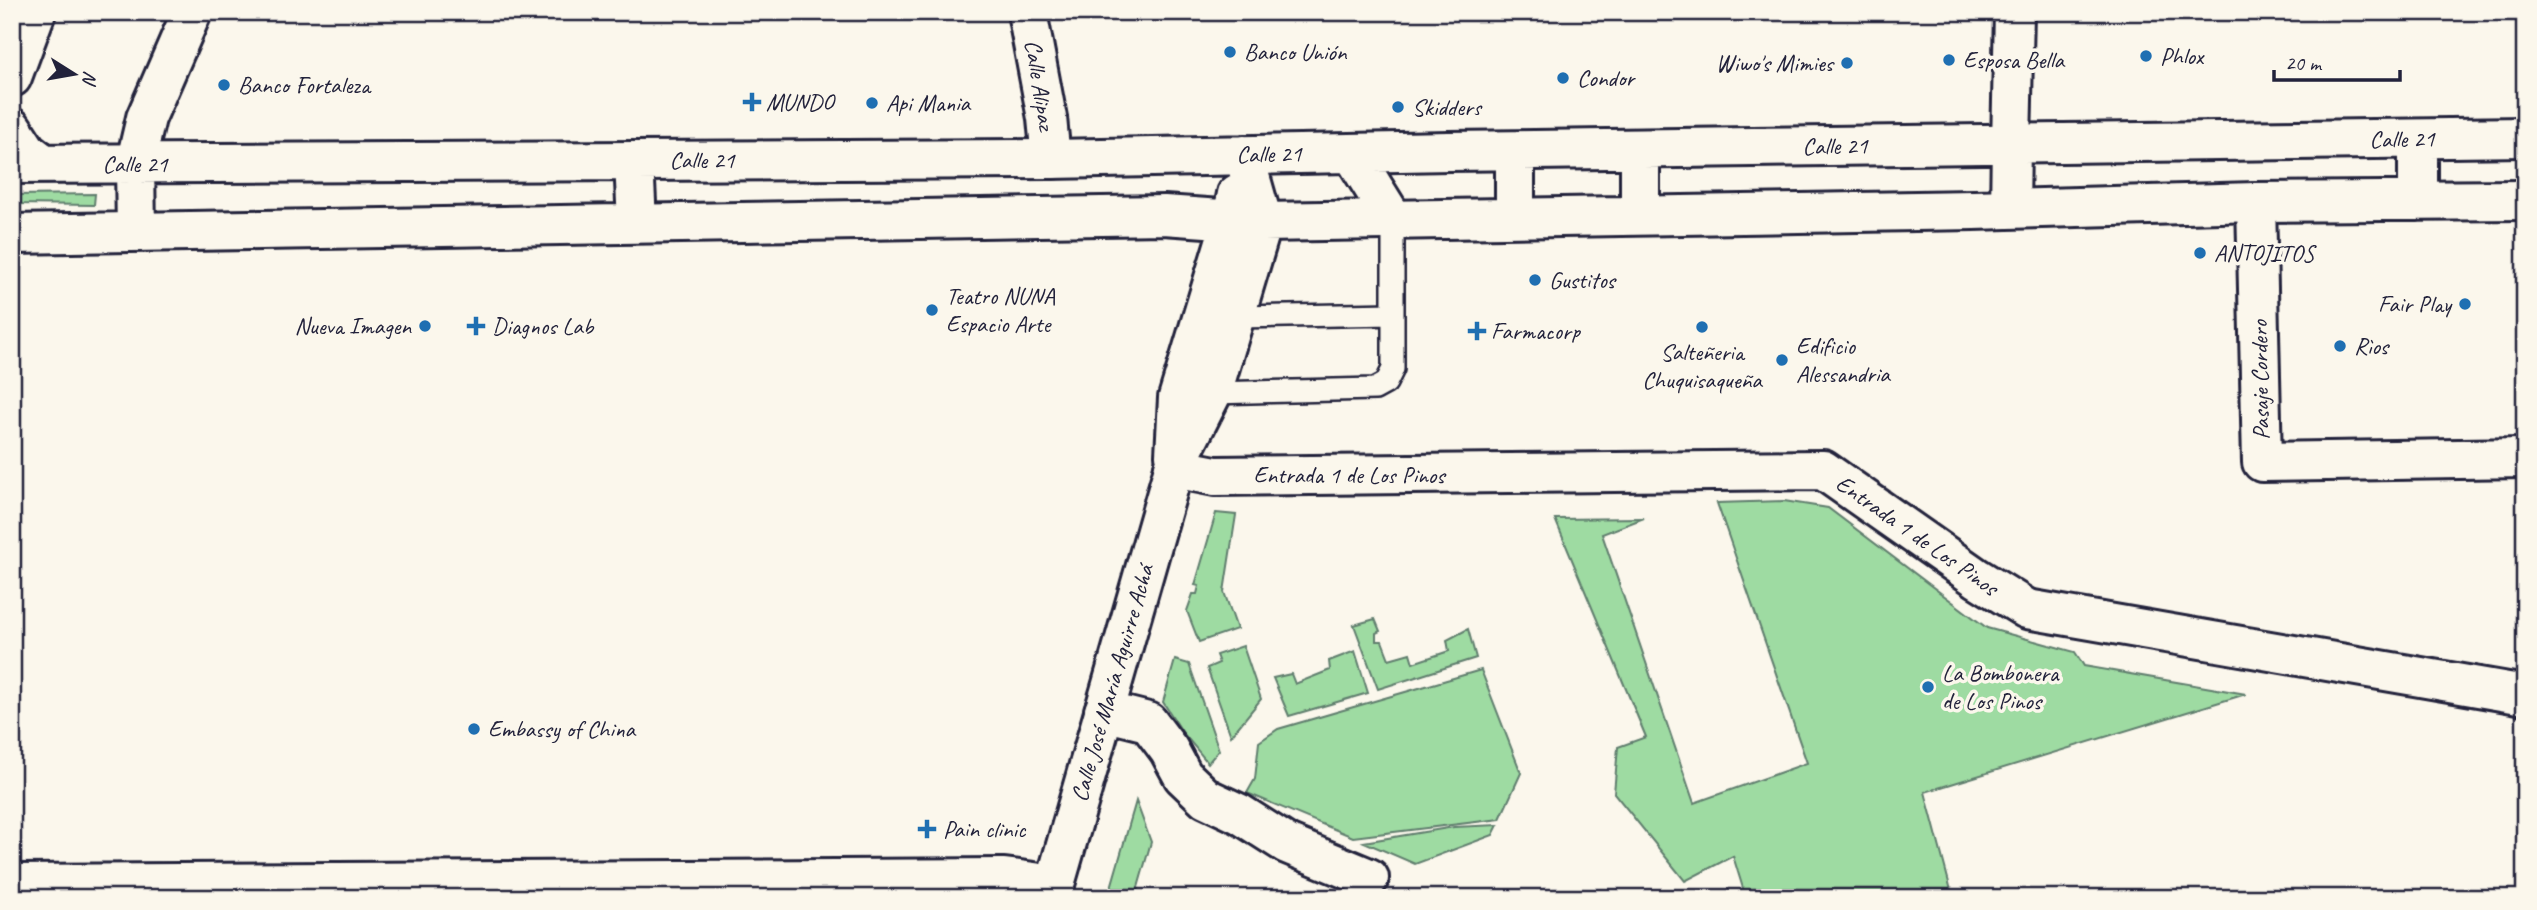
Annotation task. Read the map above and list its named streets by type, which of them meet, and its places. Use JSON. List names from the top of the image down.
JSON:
{
  "streets": {
    "main road": [
      "Calle Alipaz",
      "Calle 21",
      "Pasaje Cordero",
      "Entrada 1 de Los Pinos",
      "Calle José María Aguirre Achá"
    ]
  },
  "crossings": [
    ["Calle Alipaz", "Calle 21"],
    ["Entrada 1 de Los Pinos", "Calle José María Aguirre Achá"]
  ],
  "places": {
    "other": [
      "Banco Unión",
      "Phlox",
      "Esposa Bella",
      "Wiwo's Mimies",
      "Condor",
      "Banco Fortaleza",
      "Api Mania",
      "Skidders",
      "ANTOJITOS",
      "Gustitos",
      "Fair Play",
      "Teatro NUNA Espacio Arte",
      "Nueva Imagen",
      "Salteñeria Chuquisaqueña",
      "Rìos",
      "Edificio Alessandria",
      "La Bombonera de Los Pinos",
      "Embassy of China"
    ],
    "health": [
      "MUNDO",
      "Diagnos Lab",
      "Farmacorp",
      "Pain clinic"
    ]
  },
  "scale_bar": "20 m",
  "north": "right"
}
